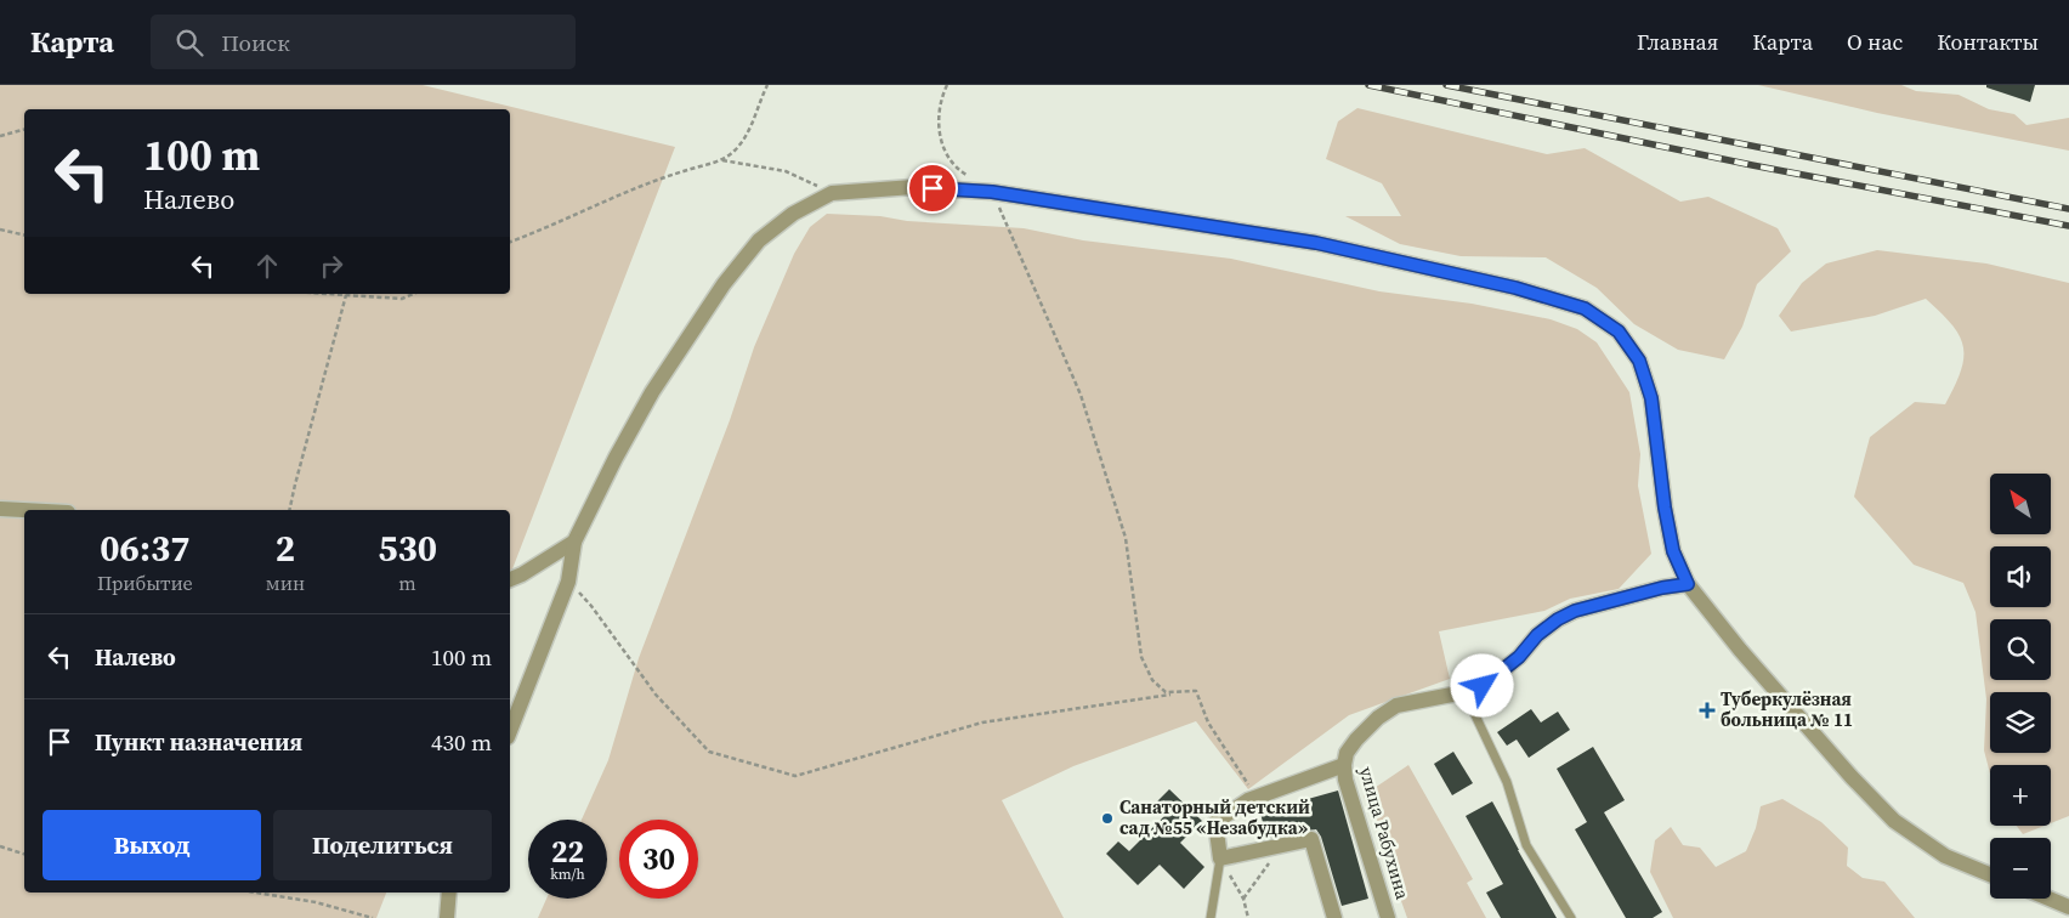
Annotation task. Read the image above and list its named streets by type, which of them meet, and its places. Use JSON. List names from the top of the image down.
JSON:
{
  "streets": {
    "street": ["улица Рабухина"]
  },
  "places": {
    "health": ["Туберкулёзная больница № 11"],
    "other": ["Санаторный детский сад №55 «Незабудка»"]
  },
  "north": "top left",
  "page": {
    "header": "Карта",
    "search": "Поиск",
    "nav": [
      "Главная",
      "Карта",
      "О нас",
      "Контакты"
    ],
    "turn": ["100 m", "Налево"],
    "map_buttons": ["+", "−"],
    "eta": [
      "06:37",
      "Прибытие",
      "2",
      "мин",
      "530",
      "m"
    ],
    "list": [
      {
        "name": "Налево",
        "value": "100 m"
      },
      {
        "name": "Пункт назначения",
        "value": "430 m"
      }
    ],
    "buttons": ["Выход", "Поделиться"],
    "speed": "22 km/h",
    "limit": "30"
  }
}
